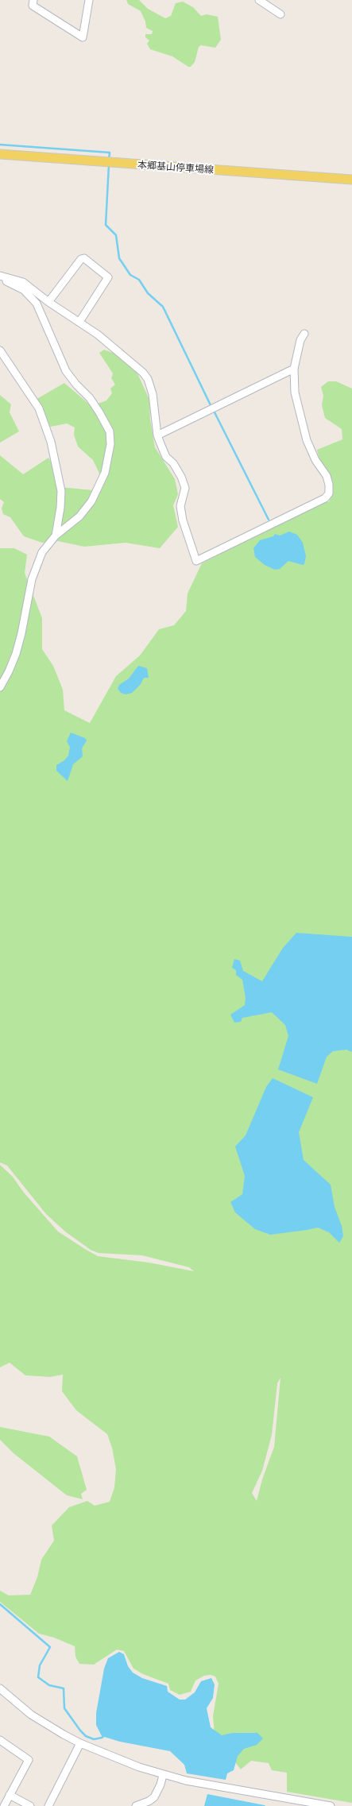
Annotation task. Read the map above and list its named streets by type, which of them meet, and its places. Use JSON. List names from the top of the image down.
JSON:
{
  "streets": {
    "main road": ["本郷基山停車場線"]
  }
}
